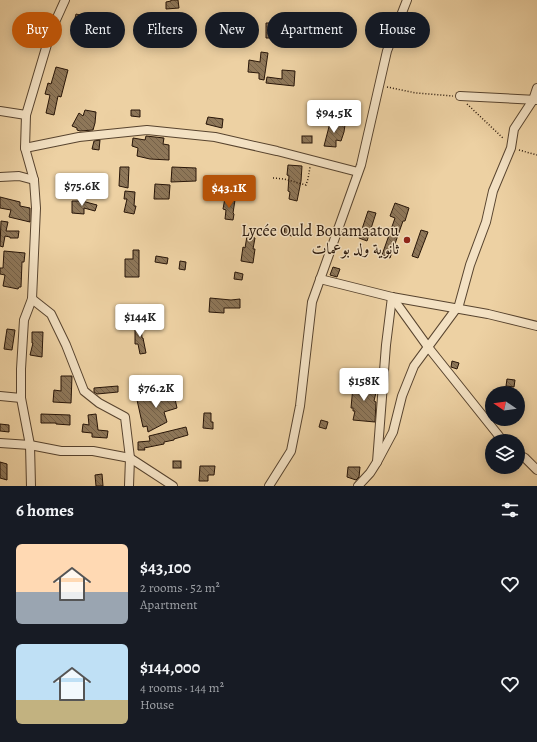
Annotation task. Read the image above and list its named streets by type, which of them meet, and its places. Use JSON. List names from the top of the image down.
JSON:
{
  "places": ["Lycée Ould Bouamaatou ثانوية ولد بوعمات"],
  "north": "left",
  "page": {
    "chip": [
      "Buy",
      "Rent",
      "Filters",
      "New",
      "Apartment",
      "House"
    ],
    "price": [
      "$94.5K",
      "$75.6K",
      "$43.1K",
      "$144K",
      "$158K",
      "$76.2K"
    ],
    "heading": "6 homes",
    "list": [
      {
        "name": "$43,100",
        "note": "2 rooms · 52 m² · Apartment"
      },
      {
        "name": "$144,000",
        "note": "4 rooms · 144 m² · House"
      }
    ]
  }
}
